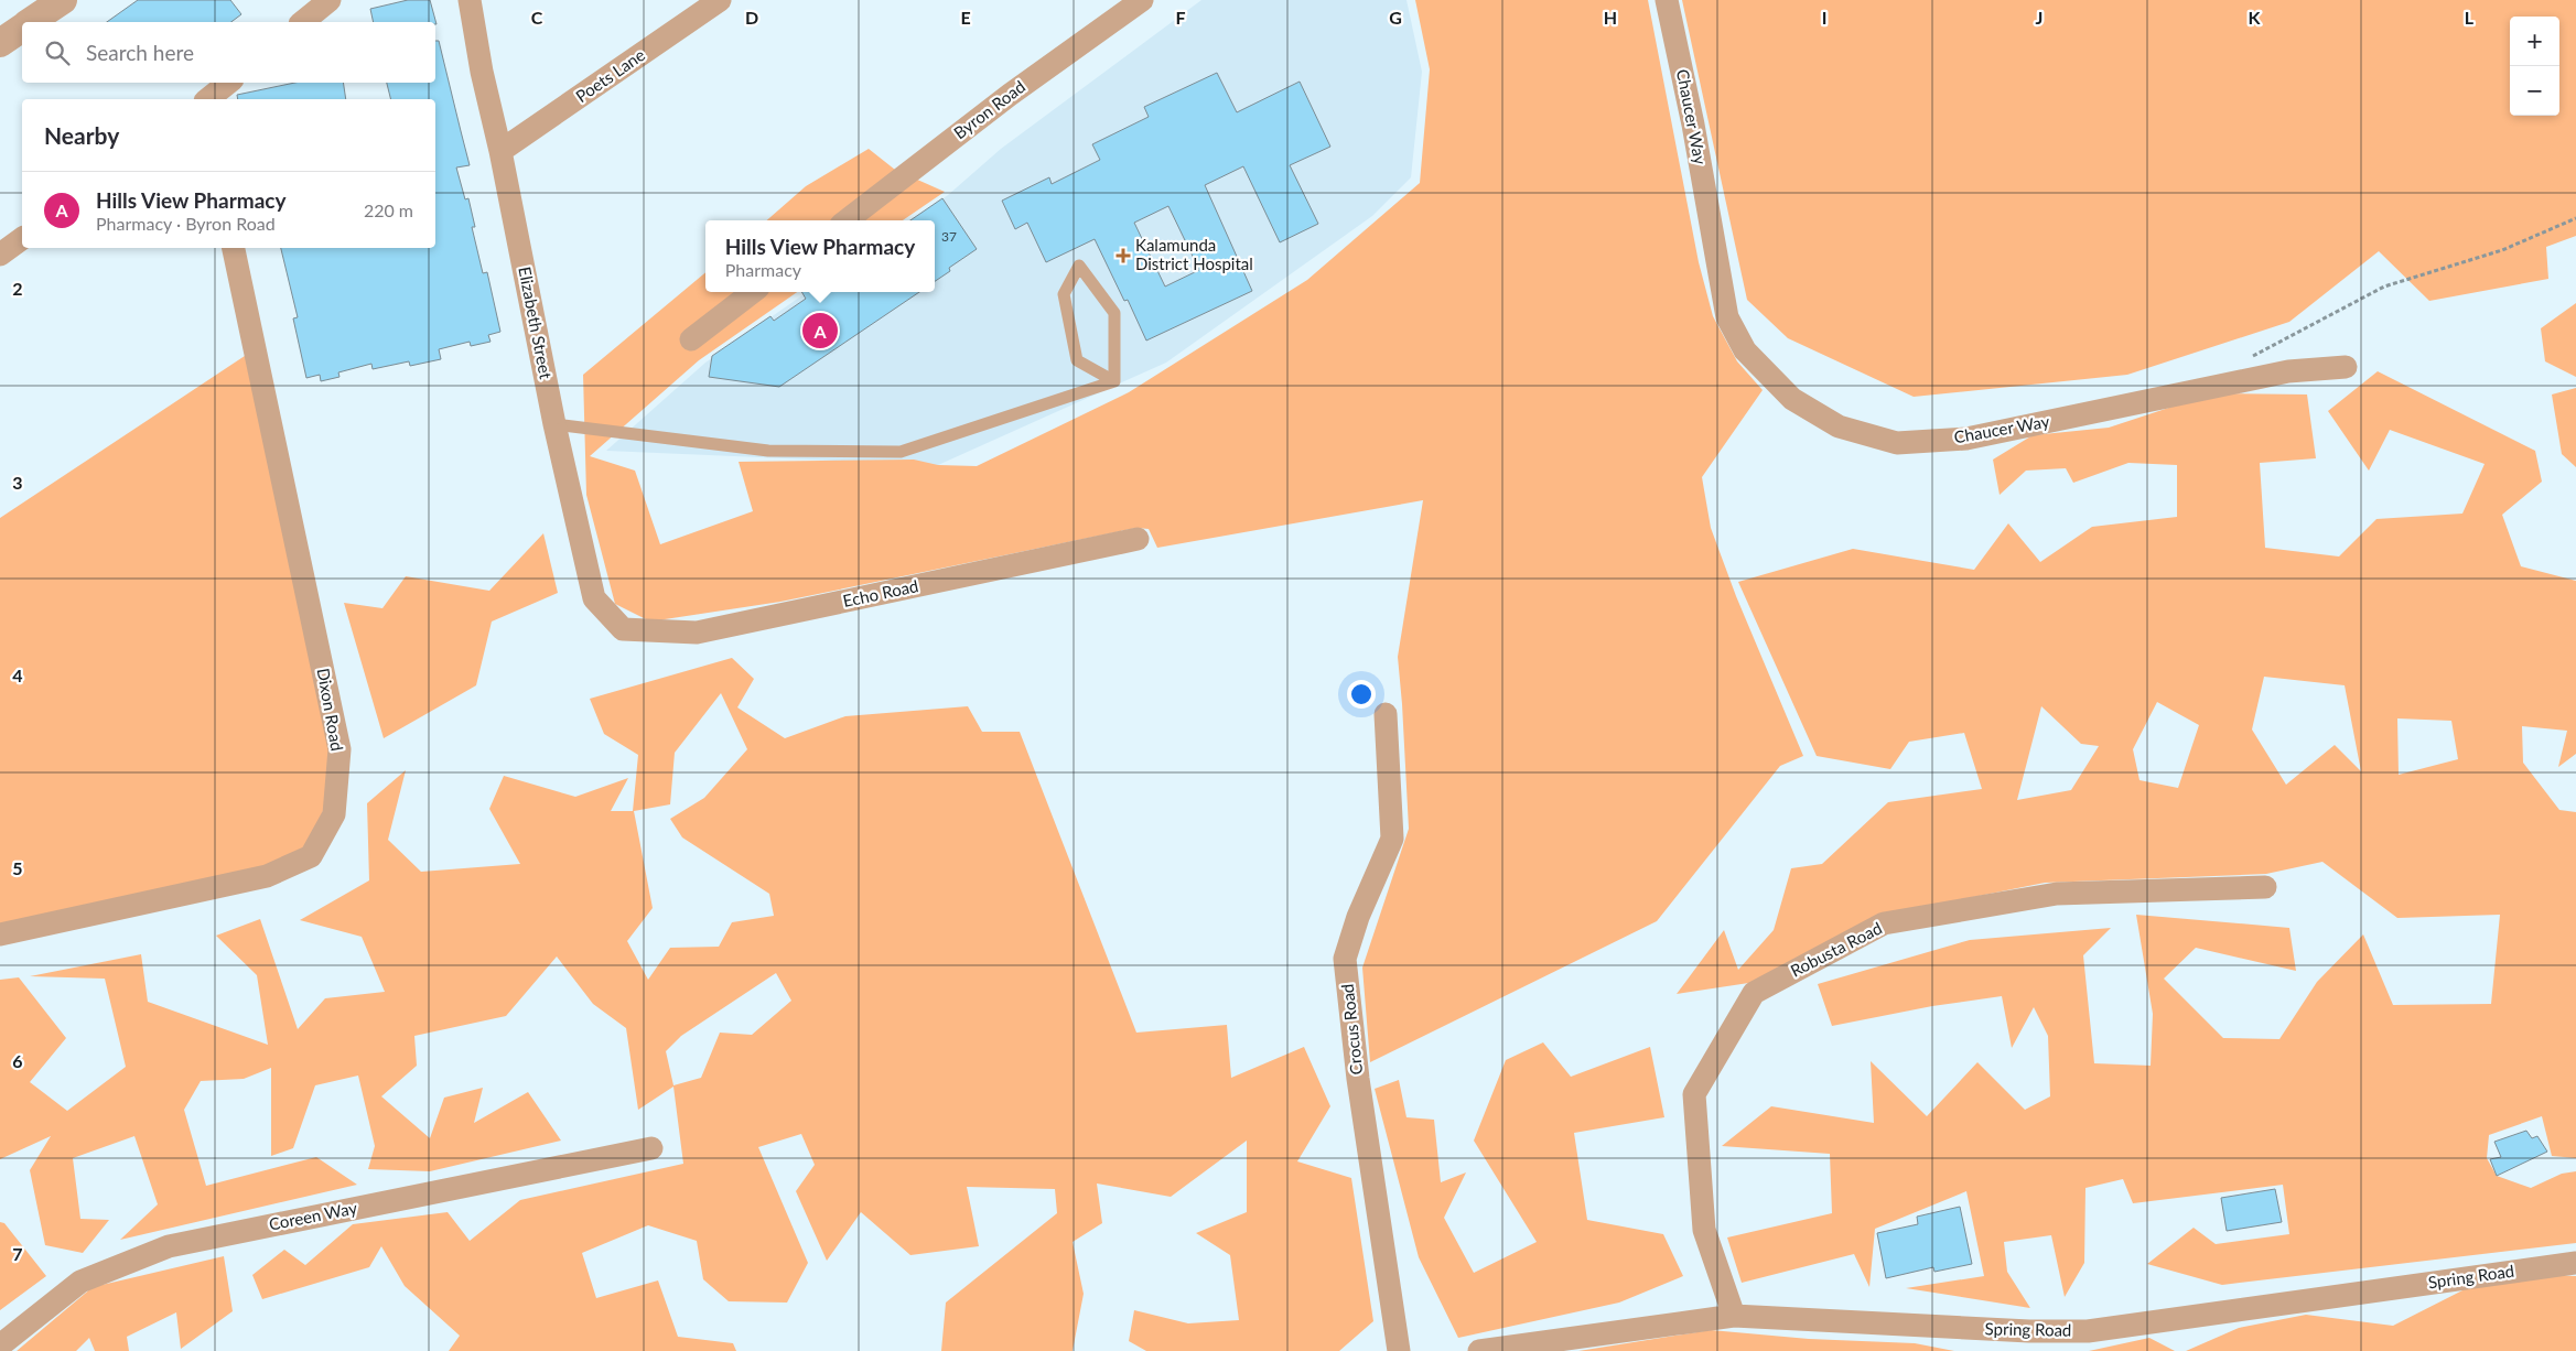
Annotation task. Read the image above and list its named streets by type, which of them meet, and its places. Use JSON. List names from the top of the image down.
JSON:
{
  "streets": {
    "street": [
      "Poets Lane",
      "Byron Road",
      "Chaucer Way",
      "Elizabeth Street",
      "Echo Road",
      "Dixon Road",
      "Robusta Road",
      "Crocus Road",
      "Coreen Way",
      "Spring Road"
    ]
  },
  "crossings": [
    ["Poets Lane", "Elizabeth Street"],
    ["Elizabeth Street", "Echo Road"],
    ["Robusta Road", "Spring Road"]
  ],
  "places": {
    "health": ["Kalamunda District Hospital"]
  },
  "house_numbers": ["37"],
  "page": {
    "map_buttons": ["+", "−"],
    "search": "Search here",
    "heading": "Nearby",
    "list": [
      {
        "mark": "A",
        "name": "Hills View Pharmacy",
        "note": "Pharmacy · Byron Road",
        "value": "220 m"
      }
    ],
    "popup": ["Hills View Pharmacy", "Pharmacy"],
    "pins": "A"
  },
  "grid": {
    "columns": [
      "C",
      "D",
      "E",
      "F",
      "G",
      "H",
      "I",
      "J",
      "K",
      "L"
    ],
    "rows": [
      "2",
      "3",
      "4",
      "5",
      "6",
      "7"
    ]
  }
}
